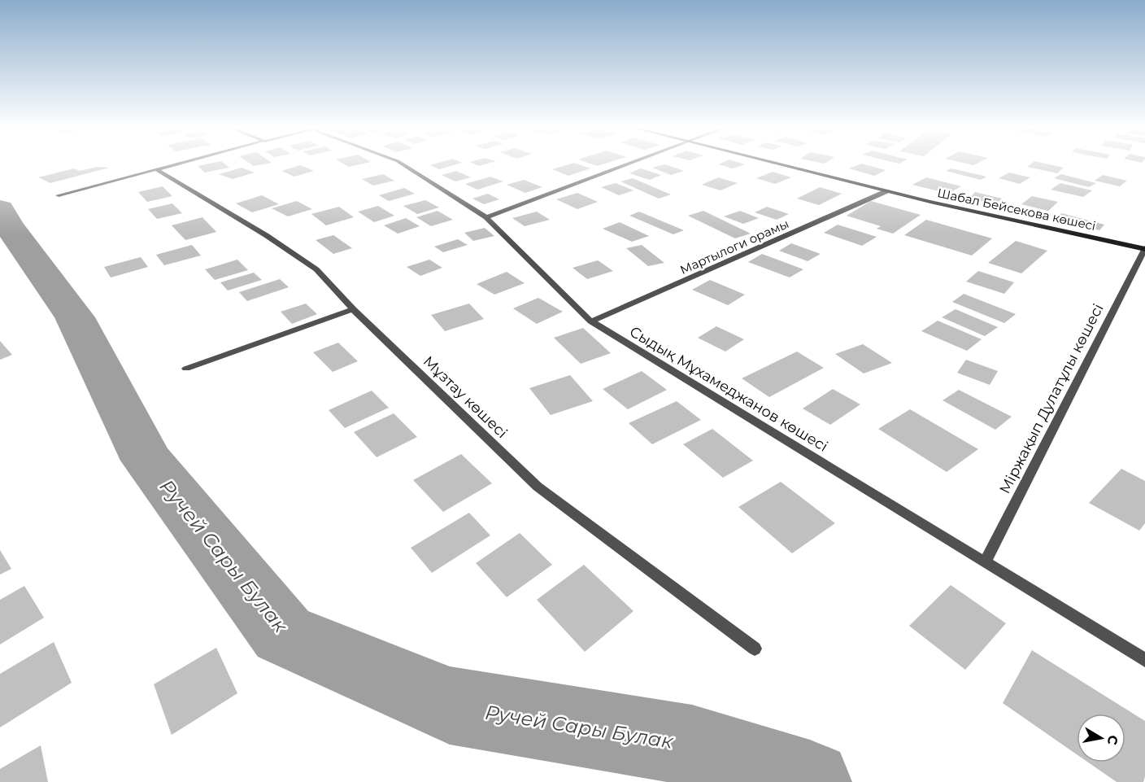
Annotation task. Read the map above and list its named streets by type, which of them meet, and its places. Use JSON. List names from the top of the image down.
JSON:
{
  "streets": {
    "main road": ["Шабал Бейсекова көшесі"],
    "street": [
      "Мартылоги орамы",
      "Сыдық Мұхамеджанов көшесі",
      "Мұзтау көшесі",
      "Міржақып Дулатұлы көшесі"
    ]
  },
  "crossings": [
    ["Шабал Бейсекова көшесі", "Мартылоги орамы"],
    ["Шабал Бейсекова көшесі", "Міржақып Дулатұлы көшесі"],
    ["Мартылоги орамы", "Сыдық Мұхамеджанов көшесі"],
    ["Сыдық Мұхамеджанов көшесі", "Міржақып Дулатұлы көшесі"]
  ],
  "water": ["Ручей Сары Булак"],
  "north": "right"
}
